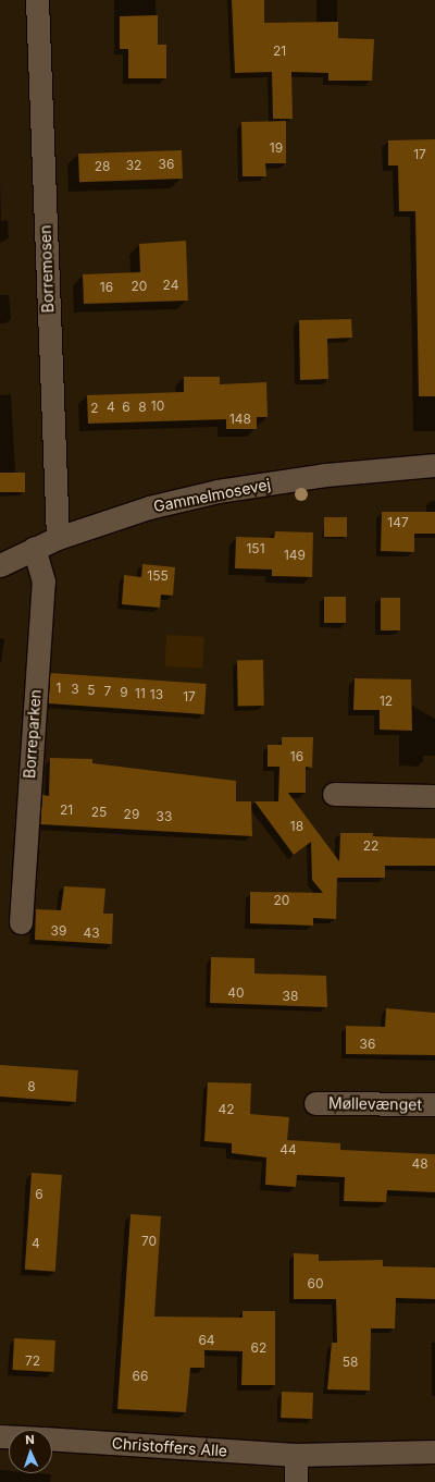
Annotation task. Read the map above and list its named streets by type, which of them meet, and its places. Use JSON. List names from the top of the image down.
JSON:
{
  "streets": {
    "street": [
      "Borremosen",
      "Gammelmosevej",
      "Borreparken",
      "Møllevænget",
      "Christoffers Alle"
    ]
  },
  "crossings": [
    ["Borremosen", "Gammelmosevej"],
    ["Gammelmosevej", "Borreparken"]
  ],
  "house_numbers": [
    "21",
    "19",
    "17",
    "36",
    "32",
    "28",
    "24",
    "20",
    "16",
    "10",
    "4",
    "6",
    "8",
    "2",
    "148",
    "147",
    "151",
    "149",
    "155",
    "1",
    "3",
    "5",
    "7",
    "9",
    "11",
    "13",
    "17",
    "12",
    "16",
    "21",
    "25",
    "29",
    "33",
    "18",
    "22",
    "20",
    "39",
    "43",
    "40",
    "38",
    "36",
    "8",
    "42",
    "44",
    "48",
    "6",
    "70",
    "4",
    "60",
    "64",
    "62",
    "72",
    "58",
    "66"
  ],
  "north": "top"
}
